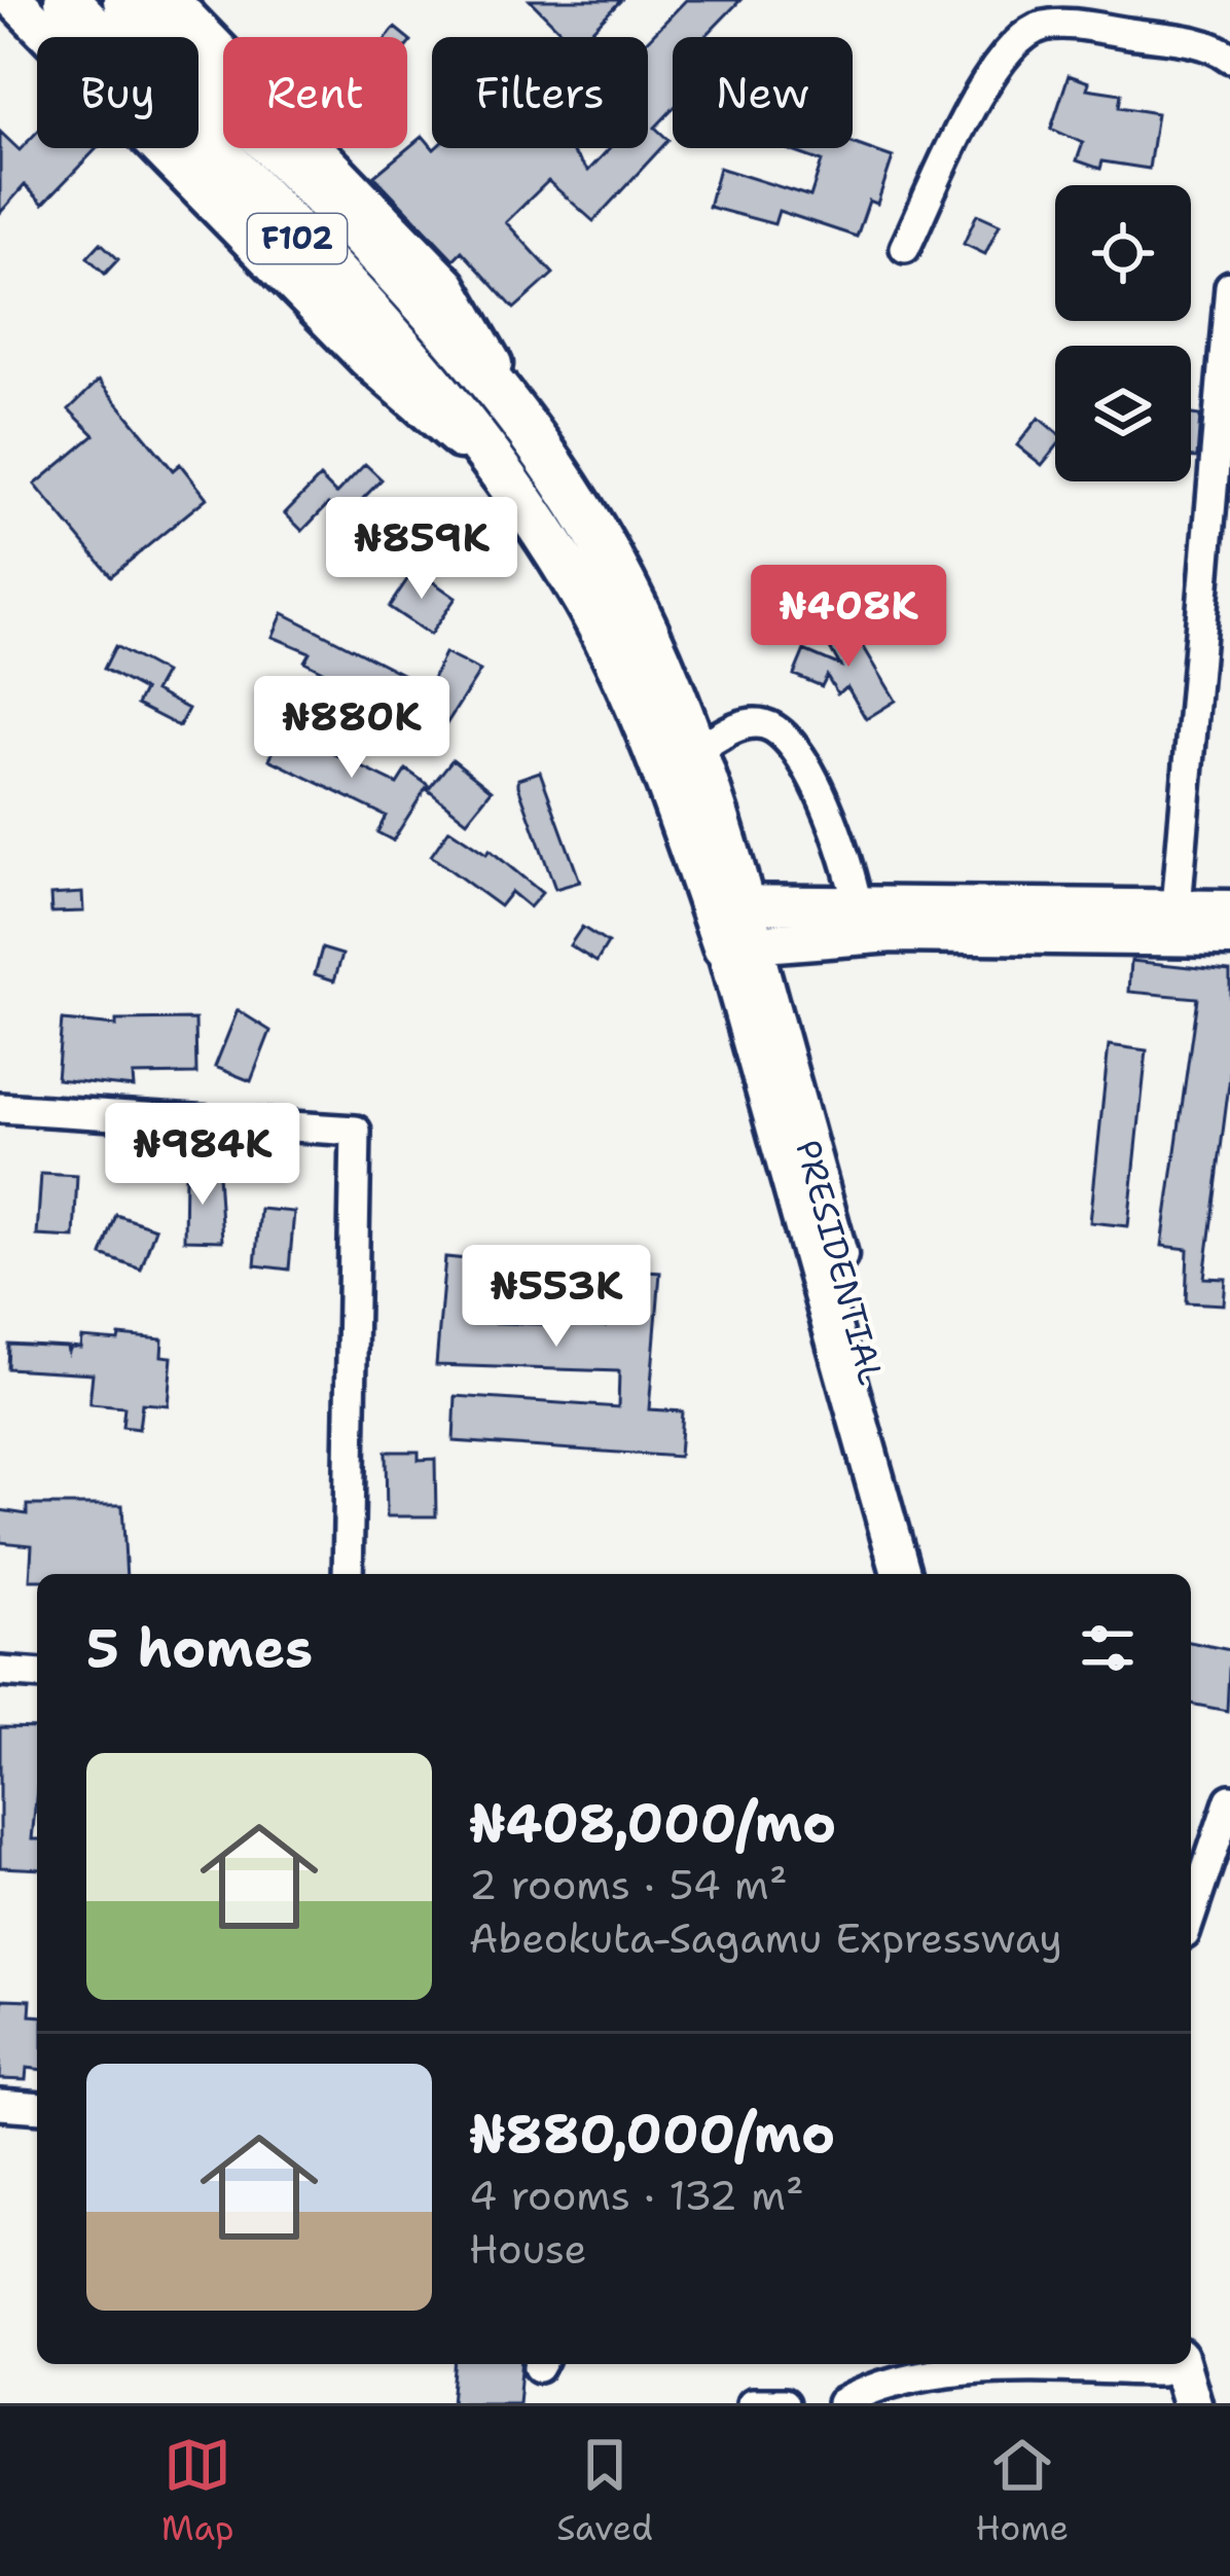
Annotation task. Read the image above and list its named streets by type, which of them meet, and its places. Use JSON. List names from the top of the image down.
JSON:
{
  "streets": {
    "highway": ["F102"],
    "main road": ["PRESIDENTIAL"]
  },
  "crossings": [
    ["F102", "PRESIDENTIAL"]
  ],
  "page": {
    "chip": [
      "Buy",
      "Rent",
      "Filters",
      "New"
    ],
    "price": [
      "₦859K",
      "₦408K",
      "₦880K",
      "₦984K",
      "₦553K"
    ],
    "heading": "5 homes",
    "list": [
      {
        "name": "₦408,000/mo",
        "note": "2 rooms · 54 m² · Abeokuta-Sagamu Expressway"
      },
      {
        "name": "₦880,000/mo",
        "note": "4 rooms · 132 m² · House"
      }
    ],
    "tabs": ["Map", "Saved", "Home"]
  }
}
